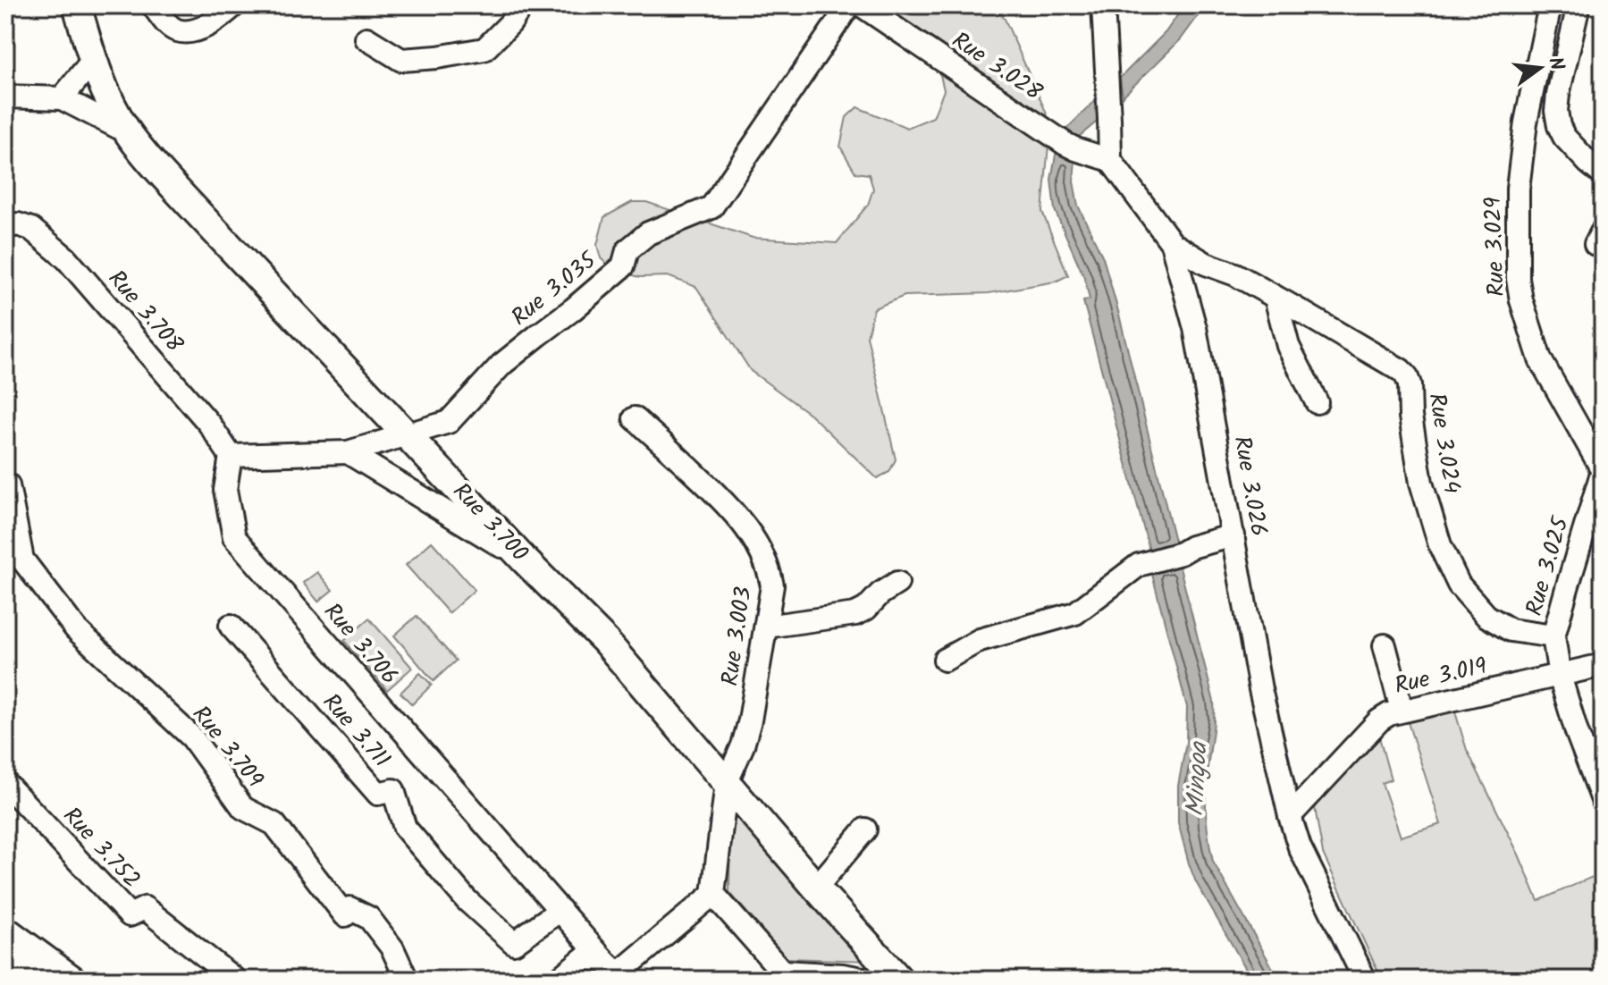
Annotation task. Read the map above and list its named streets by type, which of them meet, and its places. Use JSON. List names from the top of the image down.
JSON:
{
  "streets": {
    "main road": ["Rue 3.700"],
    "street": [
      "Rue 3.028",
      "Rue 3.029",
      "Rue 3.035",
      "Rue 3.708",
      "Rue 3.024",
      "Rue 3.026",
      "Rue 3.025",
      "Rue 3.003",
      "Rue 3.706",
      "Rue 3.019",
      "Rue 3.711",
      "Rue 3.709",
      "Rue 3.752"
    ]
  },
  "crossings": [
    ["Rue 3.028", "Rue 3.026"],
    ["Rue 3.029", "Rue 3.025"],
    ["Rue 3.035", "Rue 3.700"],
    ["Rue 3.708", "Rue 3.706"],
    ["Rue 3.024", "Rue 3.026"],
    ["Rue 3.024", "Rue 3.025"],
    ["Rue 3.026", "Rue 3.019"],
    ["Rue 3.700", "Rue 3.003"],
    ["Rue 3.025", "Rue 3.019"],
    ["Rue 3.706", "Rue 3.711"]
  ],
  "water": ["Mingoa"],
  "north": "right"
}
